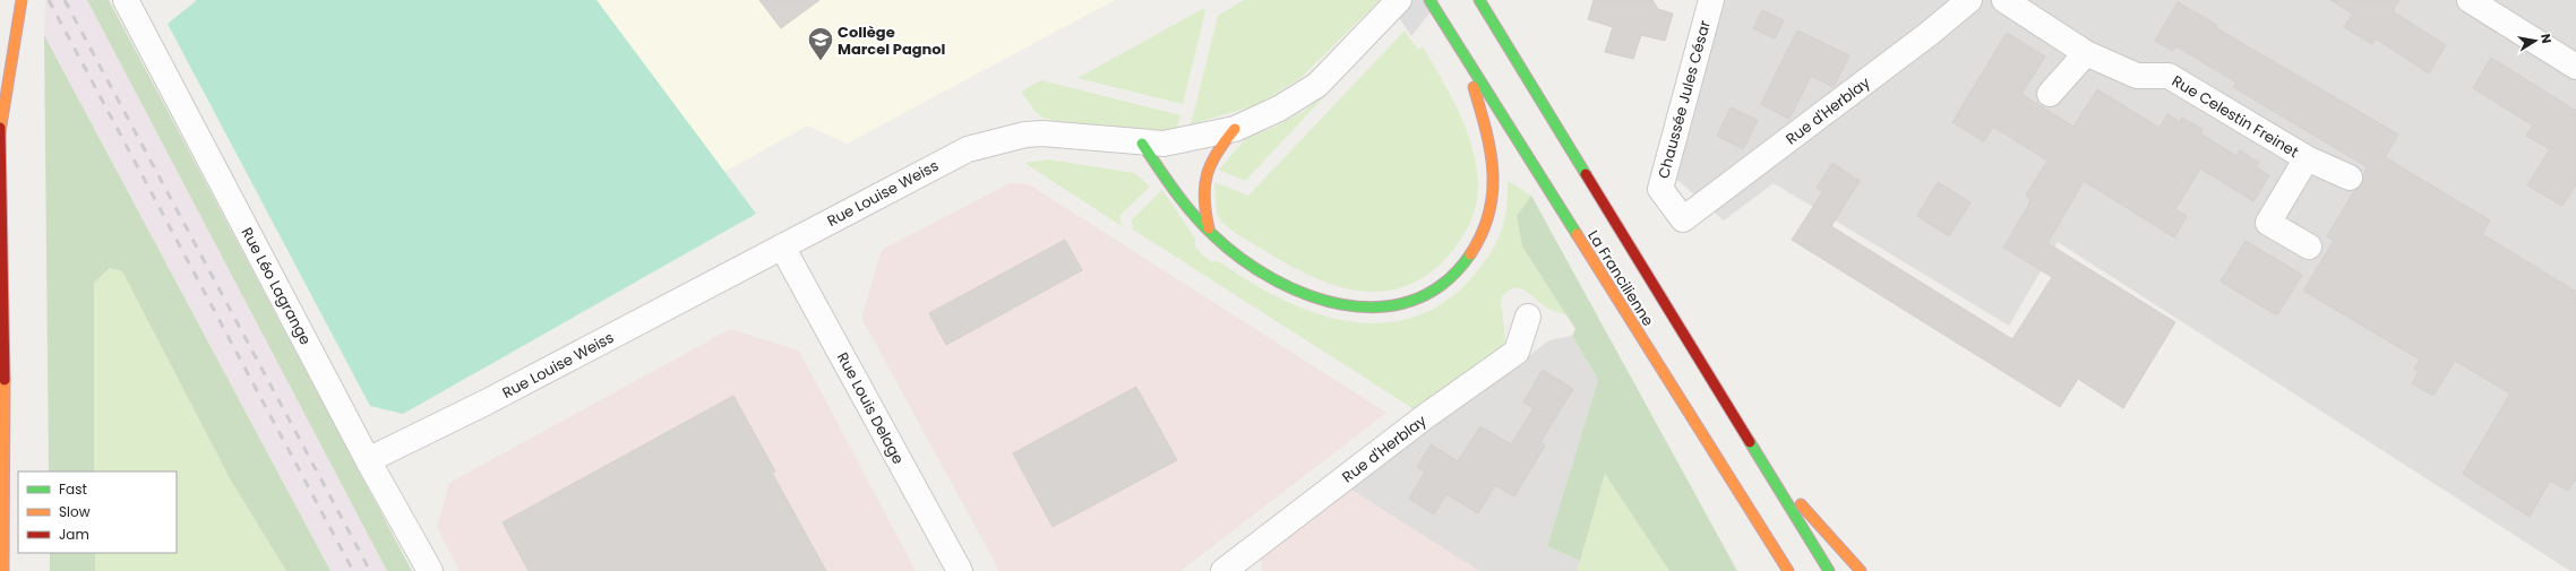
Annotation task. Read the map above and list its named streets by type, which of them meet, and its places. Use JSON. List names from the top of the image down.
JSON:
{
  "streets": {
    "highway": ["La Francilienne"],
    "street": [
      "Chaussée Jules César",
      "Rue d'Herblay",
      "Rue Celestin Freinet",
      "Rue Louise Weiss",
      "Rue Léo Lagrange",
      "Rue Louis Delage"
    ]
  },
  "crossings": [
    ["Chaussée Jules César", "Rue d'Herblay"],
    ["Rue Louise Weiss", "Rue Léo Lagrange"],
    ["Rue Louise Weiss", "Rue Louis Delage"]
  ],
  "places": {
    "school or university": ["Collège Marcel Pagnol"]
  },
  "legend": ["Fast", "Slow", "Jam"],
  "north": "right"
}
